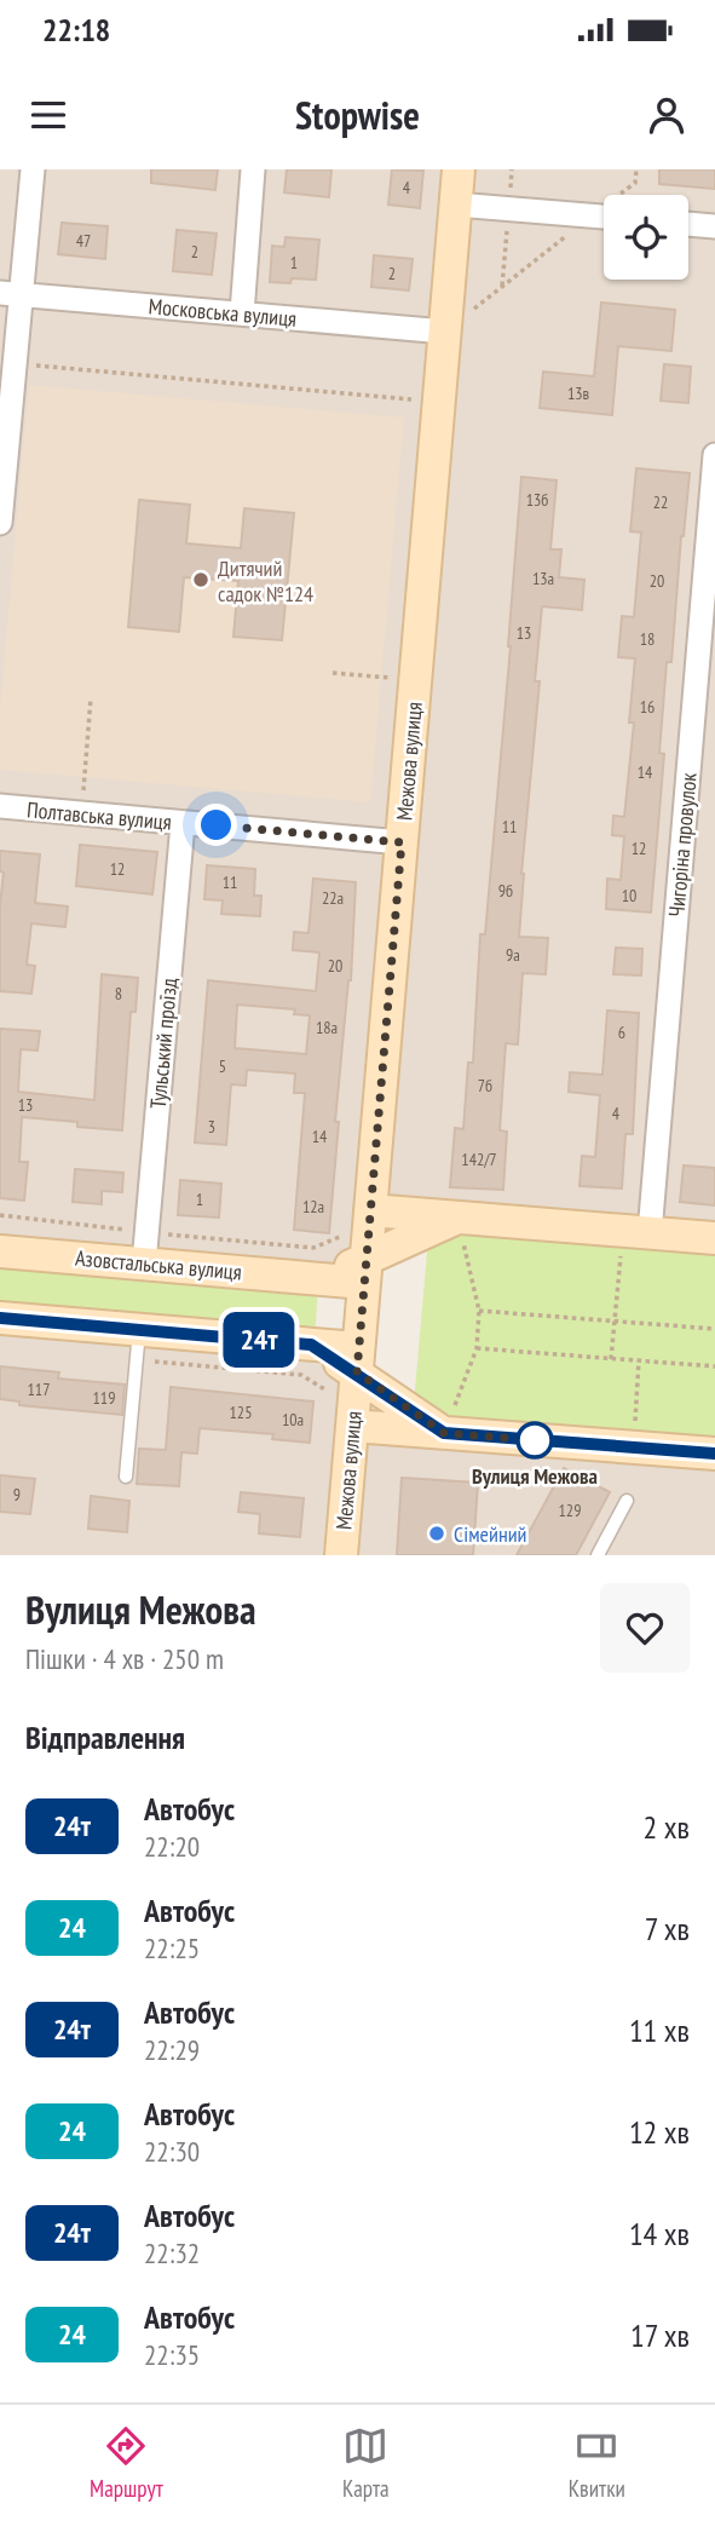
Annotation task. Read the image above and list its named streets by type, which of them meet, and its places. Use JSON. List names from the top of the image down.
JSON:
{
  "streets": {
    "street": [
      "Московська вулиця",
      "Межова вулиця",
      "Полтавська вулиця",
      "Чигоріна провулок",
      "Тульський проїзд",
      "Азовстальська вулиця"
    ]
  },
  "crossings": [
    ["Московська вулиця", "Межова вулиця"],
    ["Межова вулиця", "Полтавська вулиця"],
    ["Межова вулиця", "Азовстальська вулиця"],
    ["Полтавська вулиця", "Тульський проїзд"],
    ["Чигоріна провулок", "Азовстальська вулиця"],
    ["Тульський проїзд", "Азовстальська вулиця"]
  ],
  "places": ["Дитячий садок №124", "Вулиця Межова", "Сімейний"],
  "lines": ["bus line 24т"],
  "house_numbers": [
    "4",
    "47",
    "2",
    "1",
    "2",
    "13в",
    "13б",
    "22",
    "13а",
    "20",
    "13",
    "18",
    "16",
    "14",
    "11",
    "12",
    "12",
    "11",
    "9б",
    "10",
    "22а",
    "9а",
    "20",
    "8",
    "18а",
    "6",
    "5",
    "7б",
    "13",
    "4",
    "3",
    "14",
    "142/7",
    "1",
    "12а",
    "117",
    "119",
    "125",
    "10а",
    "9",
    "129"
  ],
  "page": {
    "status": "22:18",
    "header": "Stopwise",
    "on_map": "24т",
    "heading": [
      ["Вулиця Межова", "Пішки · 4 хв · 250 m"],
      "Відправлення"
    ],
    "list": [
      {
        "mark": "24т",
        "name": "Автобус",
        "note": "22:20",
        "value": "2 хв"
      },
      {
        "mark": "24",
        "name": "Автобус",
        "note": "22:25",
        "value": "7 хв"
      },
      {
        "mark": "24т",
        "name": "Автобус",
        "note": "22:29",
        "value": "11 хв"
      },
      {
        "mark": "24",
        "name": "Автобус",
        "note": "22:30",
        "value": "12 хв"
      },
      {
        "mark": "24т",
        "name": "Автобус",
        "note": "22:32",
        "value": "14 хв"
      },
      {
        "mark": "24",
        "name": "Автобус",
        "note": "22:35",
        "value": "17 хв"
      }
    ],
    "tabs": ["Маршрут", "Карта", "Квитки"]
  }
}
